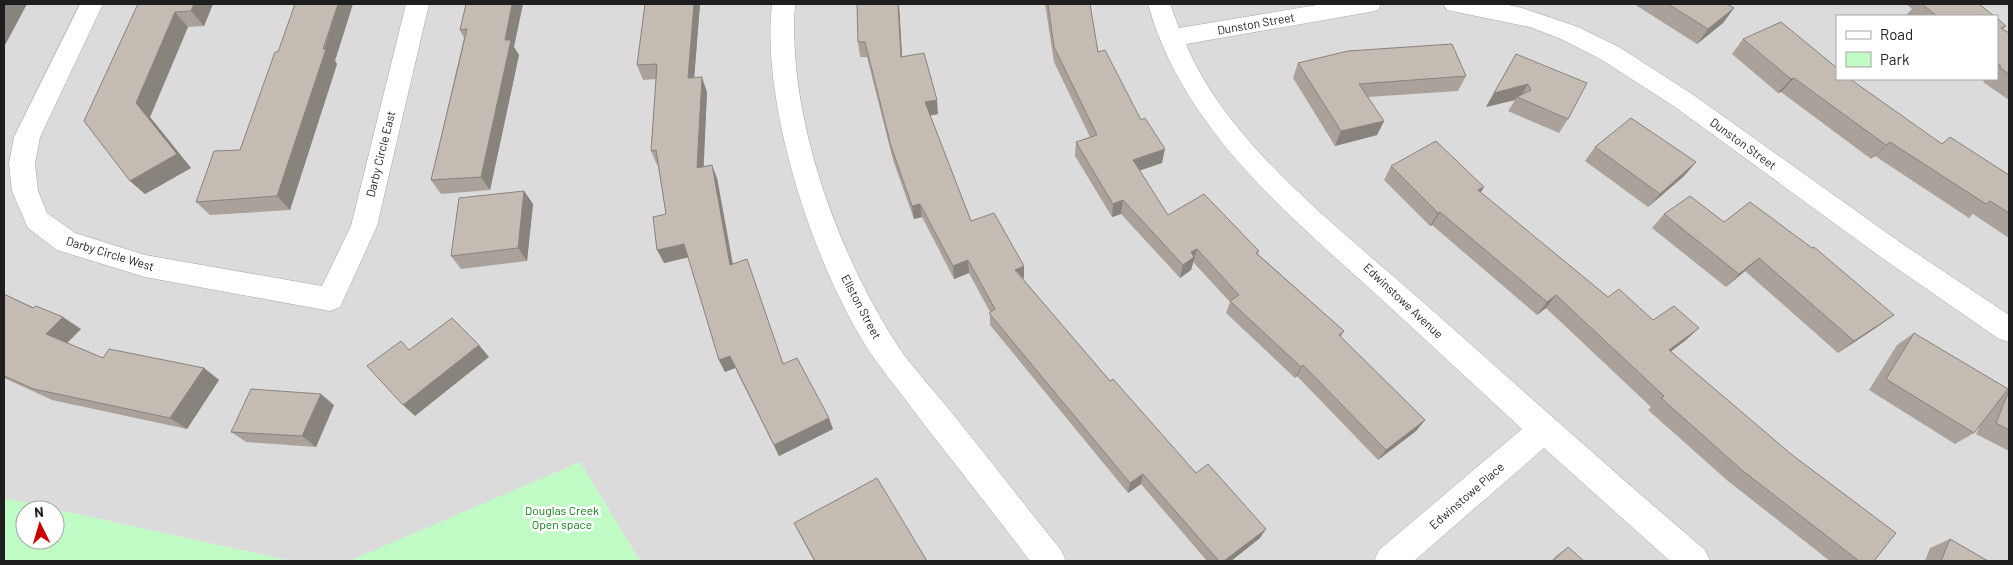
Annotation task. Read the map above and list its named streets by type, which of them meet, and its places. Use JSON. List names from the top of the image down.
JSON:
{
  "streets": {
    "street": [
      "Dunston Street",
      "Darby Circle East",
      "Darby Circle West",
      "Edwinstowe Avenue",
      "Ellston Street",
      "Edwinstowe Place"
    ]
  },
  "crossings": [
    ["Dunston Street", "Edwinstowe Avenue"],
    ["Darby Circle East", "Darby Circle West"],
    ["Edwinstowe Avenue", "Edwinstowe Place"]
  ],
  "parks": ["Douglas Creek Open space"],
  "legend": ["Road", "Park"],
  "north": "top"
}
